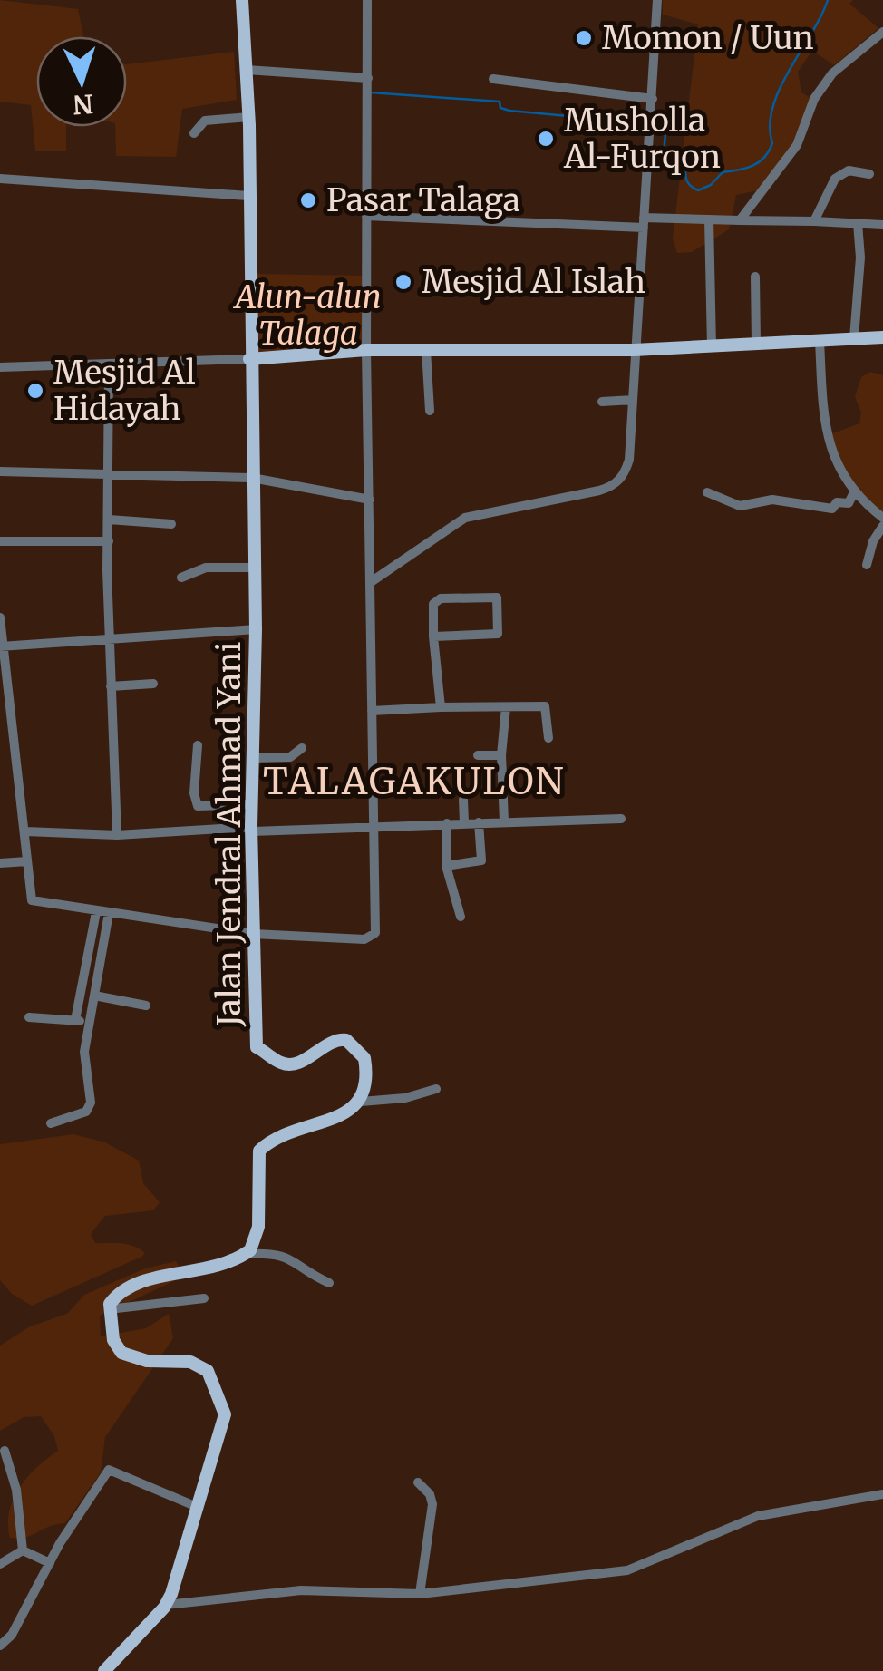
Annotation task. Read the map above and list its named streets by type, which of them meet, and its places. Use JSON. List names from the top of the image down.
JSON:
{
  "streets": {
    "main road": ["Jalan Jendral Ahmad Yani"]
  },
  "districts": ["TALAGAKULON"],
  "parks": ["Alun-alun Talaga"],
  "places": [
    "Momon / Uun",
    "Musholla Al-Furqon",
    "Pasar Talaga",
    "Mesjid Al Islah",
    "Mesjid Al Hidayah"
  ],
  "north": "bottom"
}
